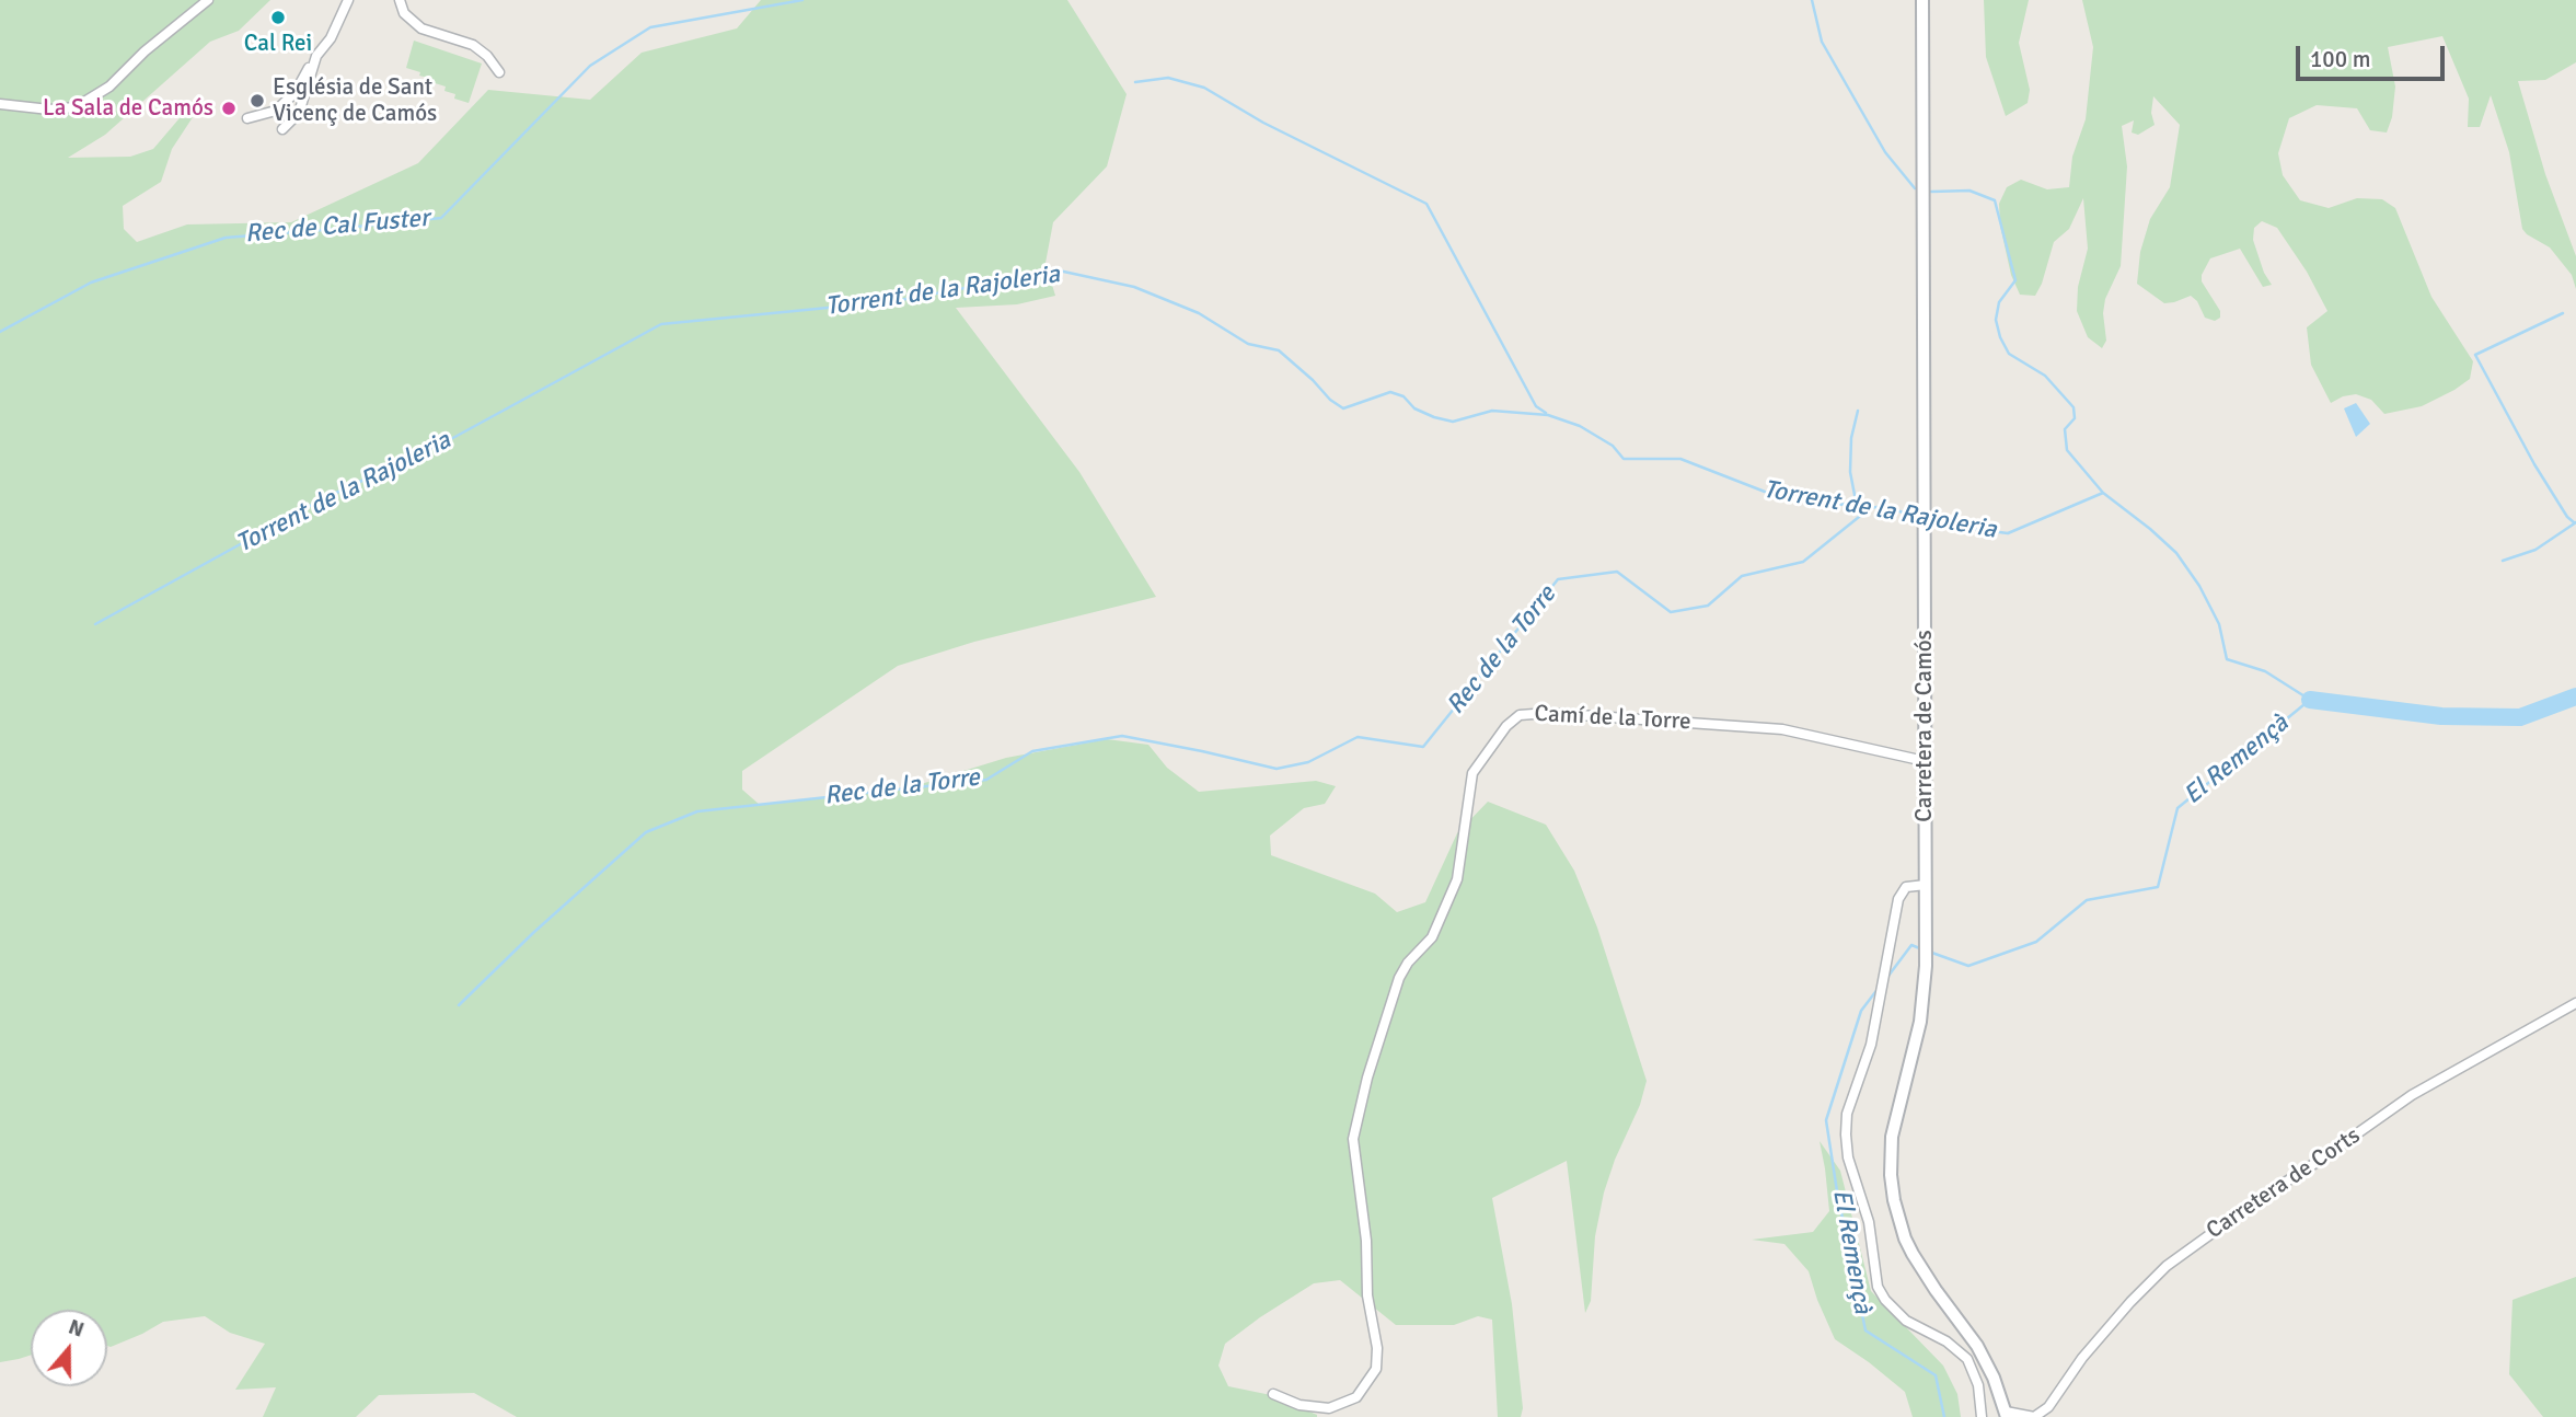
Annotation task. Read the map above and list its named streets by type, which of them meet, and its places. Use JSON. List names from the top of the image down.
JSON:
{
  "streets": {
    "street": ["Camí de la Torre", "Carretera de Camós", "Carretera de Corts"]
  },
  "crossings": [
    ["Camí de la Torre", "Carretera de Camós"],
    ["Carretera de Camós", "Carretera de Corts"]
  ],
  "water": [
    "Rec de Cal Fuster",
    "Torrent de la Rajoleria",
    "Rec de la Torre",
    "El Remençà"
  ],
  "places": ["Cal Rei", "Església de Sant Vicenç de Camós", "La Sala de Camós"],
  "scale_bar": "100 m",
  "north": "top"
}
